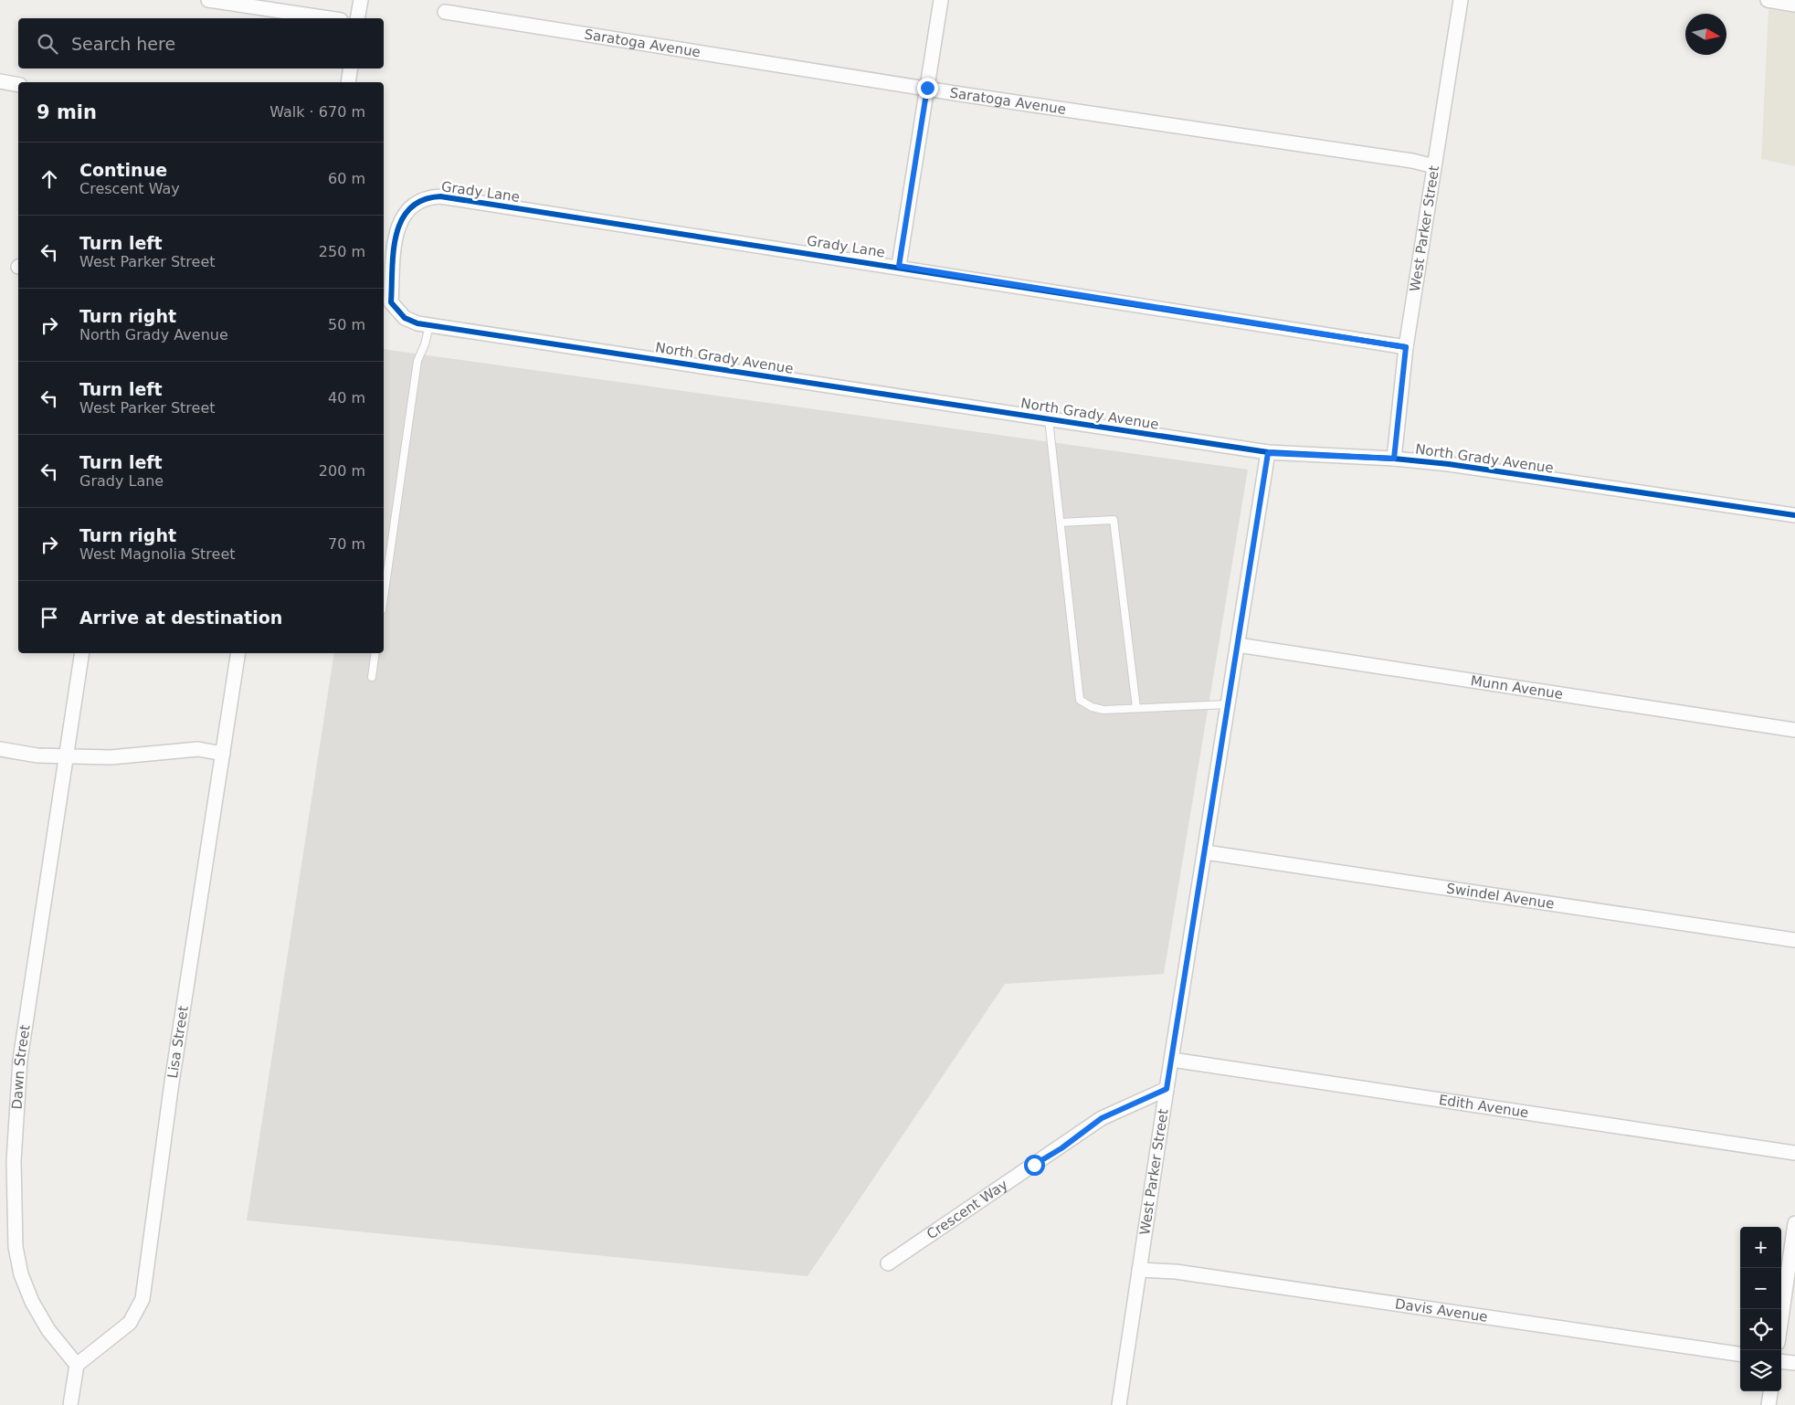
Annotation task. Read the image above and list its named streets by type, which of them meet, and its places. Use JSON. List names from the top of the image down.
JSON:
{
  "streets": {
    "street": [
      "Saratoga Avenue",
      "Grady Lane",
      "West Parker Street",
      "North Grady Avenue",
      "Munn Avenue",
      "Swindel Avenue",
      "Lisa Street",
      "Dawn Street",
      "Edith Avenue",
      "Crescent Way",
      "Davis Avenue"
    ]
  },
  "crossings": [
    ["Saratoga Avenue", "West Parker Street"],
    ["Grady Lane", "West Parker Street"],
    ["Grady Lane", "North Grady Avenue"],
    ["West Parker Street", "North Grady Avenue"],
    ["West Parker Street", "Munn Avenue"],
    ["West Parker Street", "Swindel Avenue"],
    ["West Parker Street", "Edith Avenue"],
    ["West Parker Street", "Crescent Way"],
    ["West Parker Street", "Davis Avenue"],
    ["Lisa Street", "Dawn Street"]
  ],
  "north": "right",
  "page": {
    "search": "Search here",
    "heading": ["9 min", "Walk · 670 m"],
    "list": [
      ["Continue", "Crescent Way", "60 m"],
      ["Turn left", "West Parker Street", "250 m"],
      ["Turn right", "North Grady Avenue", "50 m"],
      ["Turn left", "West Parker Street", "40 m"],
      ["Turn left", "Grady Lane", "200 m"],
      ["Turn right", "West Magnolia Street", "70 m"],
      "Arrive at destination"
    ],
    "map_buttons": ["+", "−"]
  }
}
